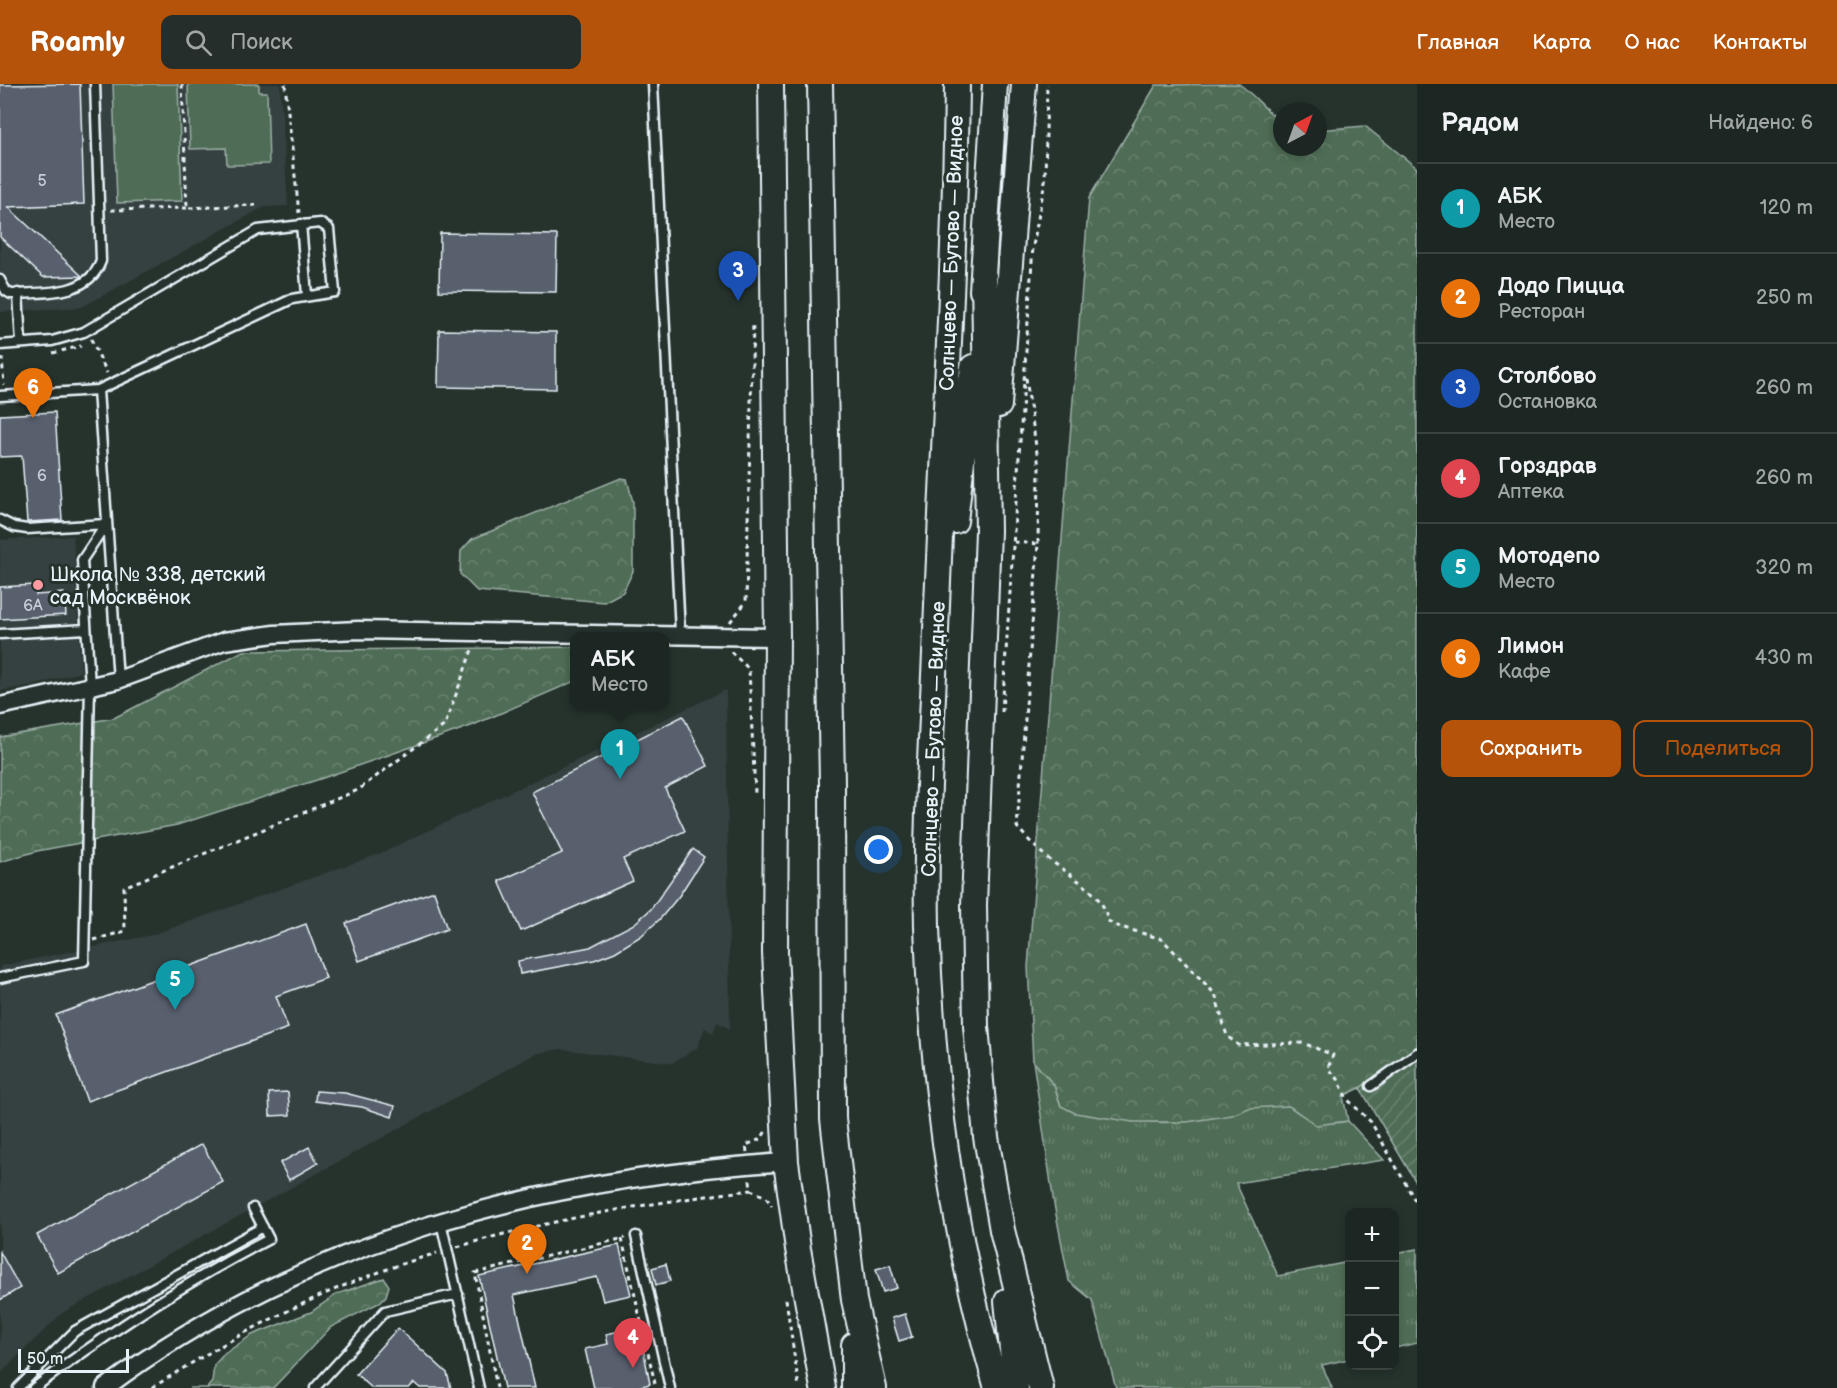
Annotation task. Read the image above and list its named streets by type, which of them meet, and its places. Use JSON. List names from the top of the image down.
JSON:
{
  "streets": {
    "main road": ["Солнцево — Бутово — Видное"]
  },
  "places": ["Школа № 338, детский сад Москвёнок"],
  "house_numbers": ["5", "6", "6А"],
  "scale_bar": "50 m",
  "north": "top right",
  "page": {
    "header": "Roamly",
    "search": "Поиск",
    "nav": [
      "Главная",
      "Карта",
      "О нас",
      "Контакты"
    ],
    "heading": ["Рядом", "Найдено: 6"],
    "list": [
      {
        "mark": "1",
        "name": "АБК",
        "note": "Место",
        "value": "120 m"
      },
      {
        "mark": "2",
        "name": "Додо Пицца",
        "note": "Ресторан",
        "value": "250 m"
      },
      {
        "mark": "3",
        "name": "Столбово",
        "note": "Остановка",
        "value": "260 m"
      },
      {
        "mark": "4",
        "name": "Горздрав",
        "note": "Аптека",
        "value": "260 m"
      },
      {
        "mark": "5",
        "name": "Мотодепо",
        "note": "Место",
        "value": "320 m"
      },
      {
        "mark": "6",
        "name": "Лимон",
        "note": "Кафе",
        "value": "430 m"
      }
    ],
    "pins": [
      "3",
      "6",
      "1",
      "5",
      "2",
      "4"
    ],
    "popup": ["АБК", "Место"],
    "buttons": ["Сохранить", "Поделиться"],
    "map_buttons": ["+", "−"],
    "scale": "50 m"
  }
}
